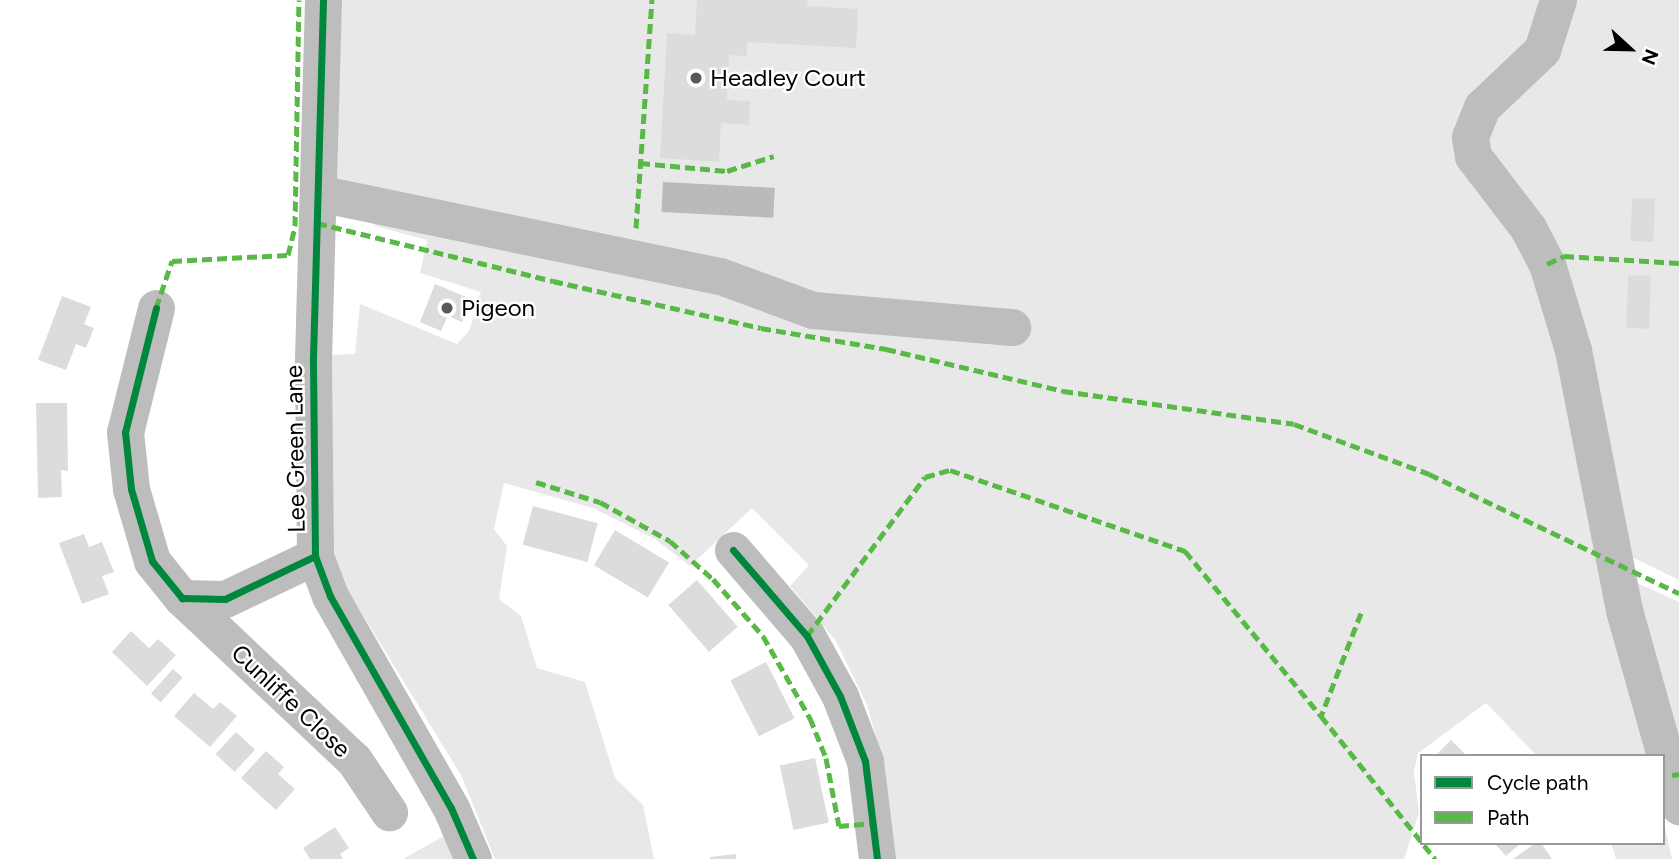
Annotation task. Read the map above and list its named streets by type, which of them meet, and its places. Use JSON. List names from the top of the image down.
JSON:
{
  "streets": {
    "street": ["Lee Green Lane", "Cunliffe Close"]
  },
  "places": ["Headley Court", "Pigeon"],
  "legend": ["Cycle path", "Path"],
  "north": "right"
}
